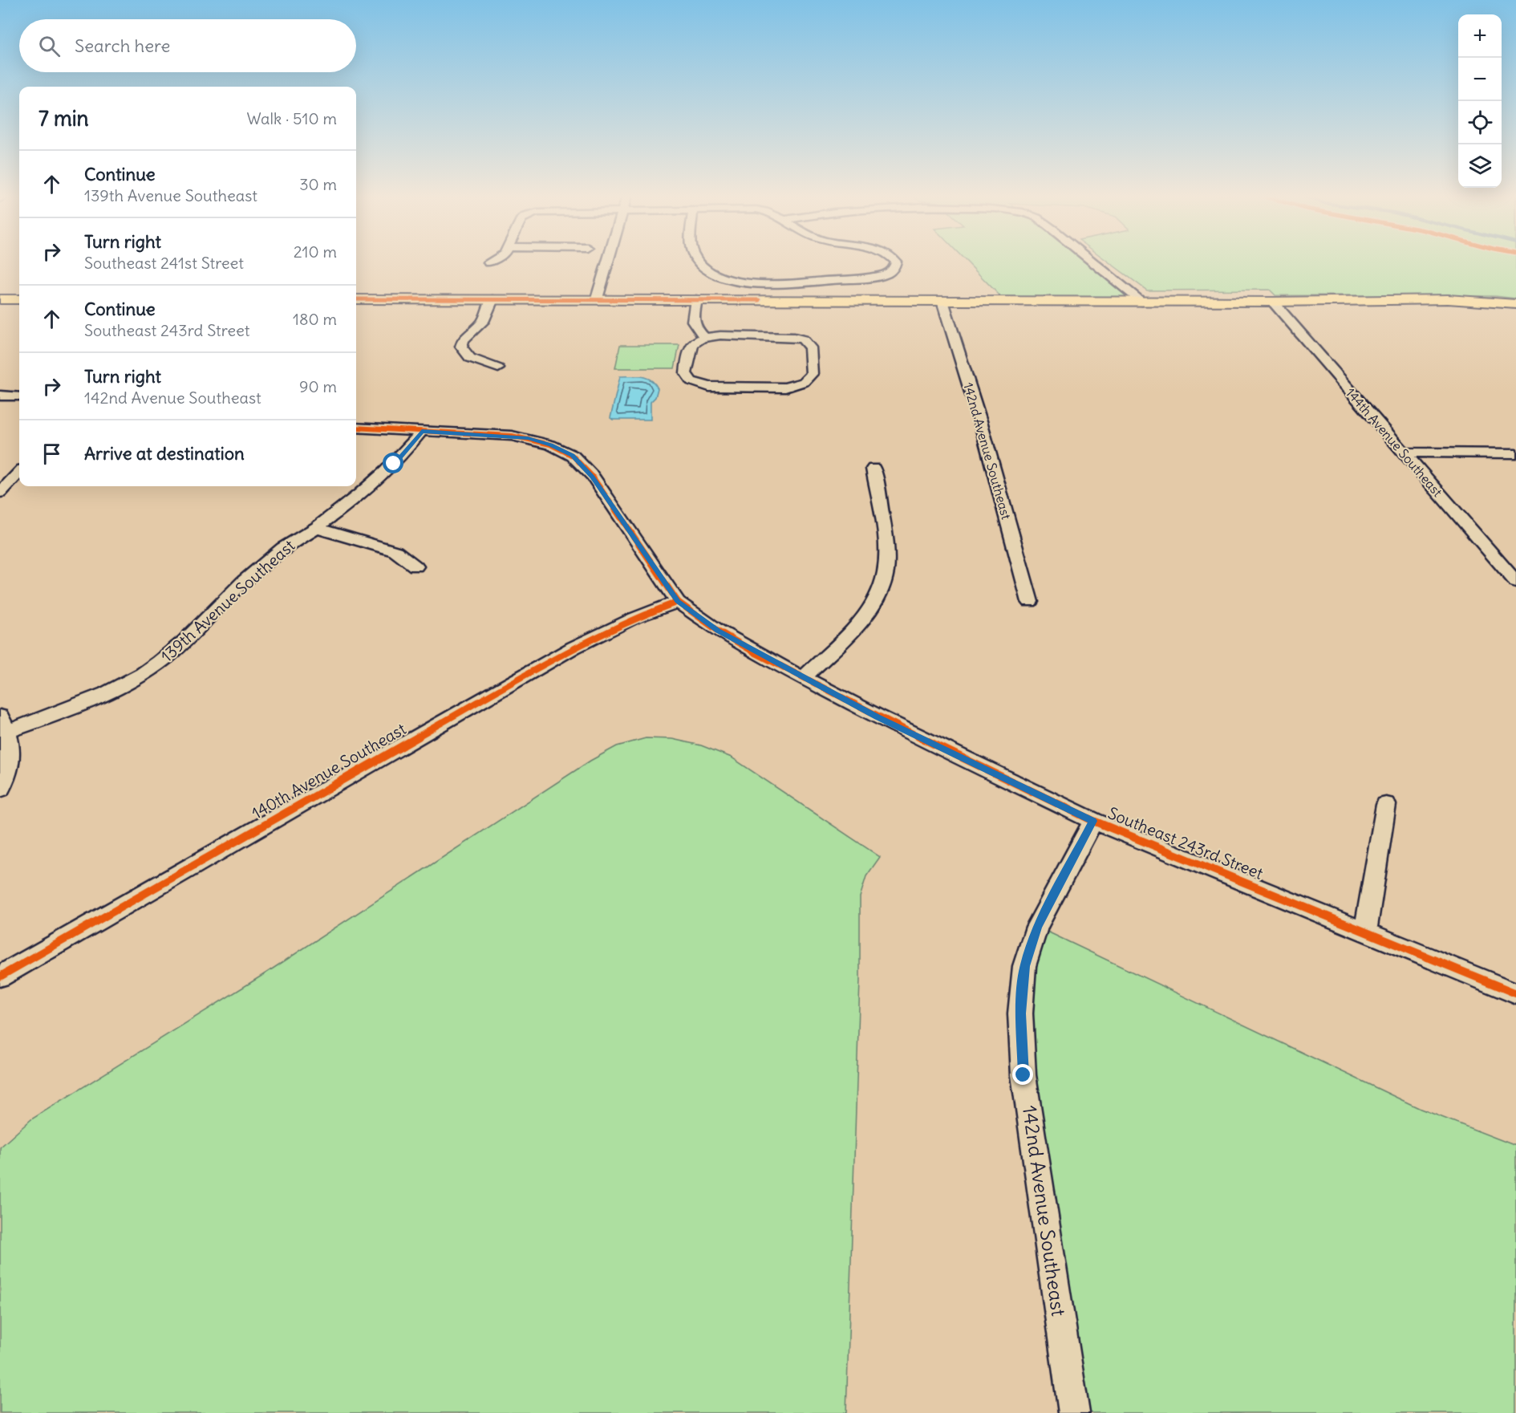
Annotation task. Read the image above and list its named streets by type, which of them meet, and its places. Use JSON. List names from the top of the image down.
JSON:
{
  "streets": {
    "street": [
      "144th Avenue Southeast",
      "142nd Avenue Southeast",
      "139th Avenue Southeast",
      "140th Avenue Southeast",
      "Southeast 243rd Street"
    ]
  },
  "crossings": [
    ["142nd Avenue Southeast", "Southeast 243rd Street"],
    ["140th Avenue Southeast", "Southeast 243rd Street"]
  ],
  "page": {
    "map_buttons": ["+", "−"],
    "search": "Search here",
    "heading": ["7 min", "Walk · 510 m"],
    "list": [
      ["Continue", "139th Avenue Southeast", "30 m"],
      ["Turn right", "Southeast 241st Street", "210 m"],
      ["Continue", "Southeast 243rd Street", "180 m"],
      ["Turn right", "142nd Avenue Southeast", "90 m"],
      "Arrive at destination"
    ]
  }
}
